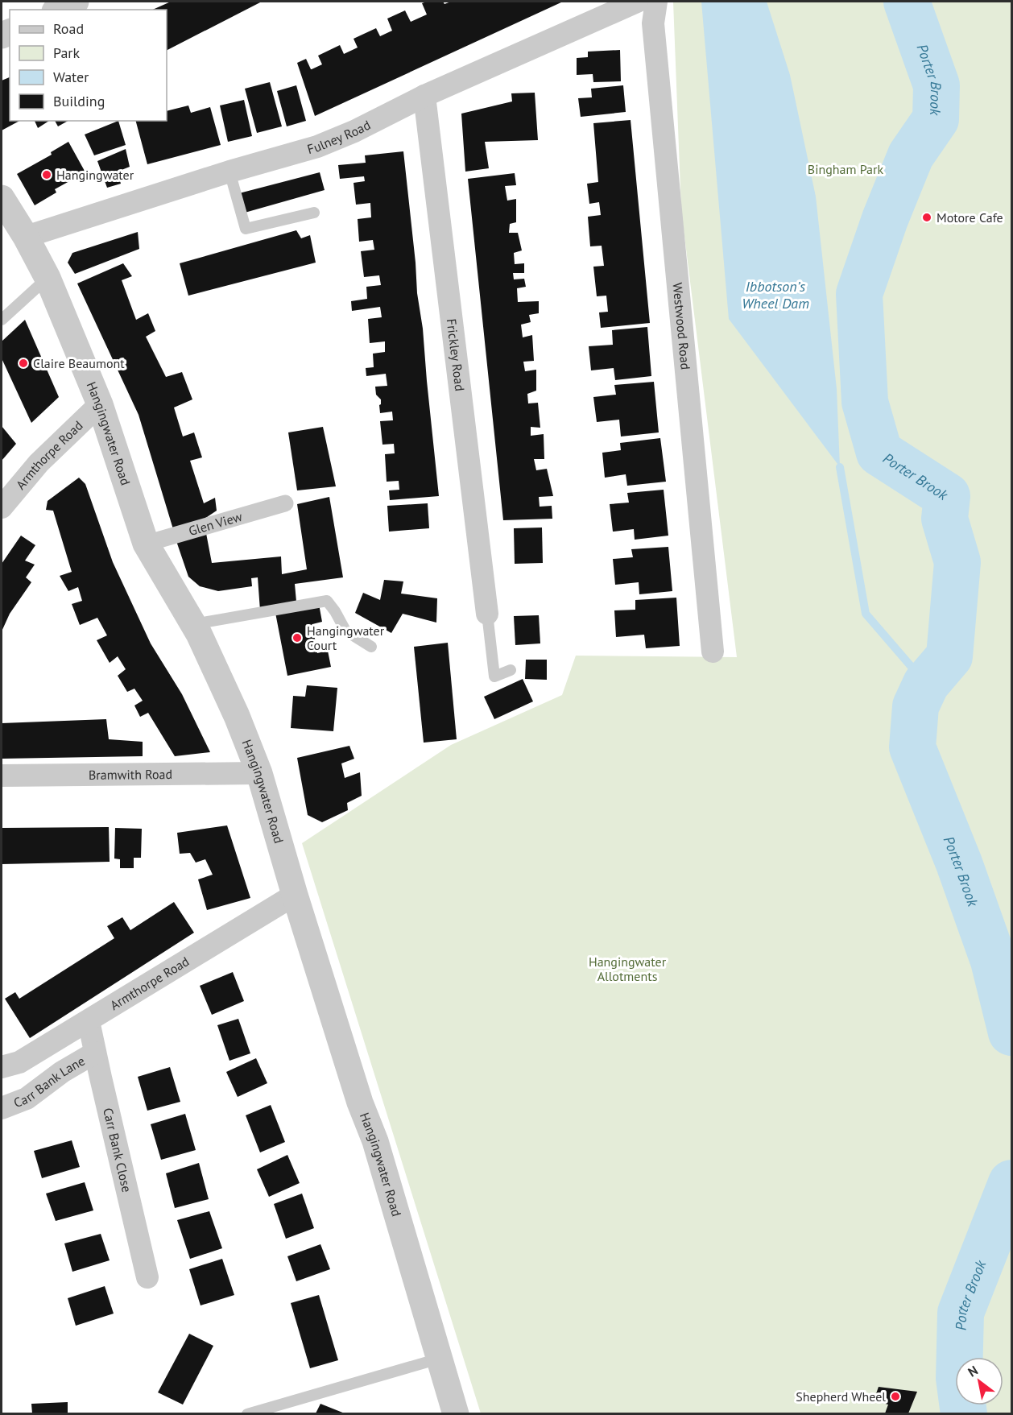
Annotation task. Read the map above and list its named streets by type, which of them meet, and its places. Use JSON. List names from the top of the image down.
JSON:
{
  "streets": {
    "street": [
      "Fulney Road",
      "Westwood Road",
      "Frickley Road",
      "Hangingwater Road",
      "Armthorpe Road",
      "Glen View",
      "Bramwith Road",
      "Carr Bank Lane",
      "Carr Bank Close"
    ]
  },
  "crossings": [
    ["Fulney Road", "Frickley Road"],
    ["Fulney Road", "Hangingwater Road"],
    ["Hangingwater Road", "Armthorpe Road"],
    ["Hangingwater Road", "Glen View"],
    ["Hangingwater Road", "Bramwith Road"],
    ["Armthorpe Road", "Carr Bank Close"],
    ["Carr Bank Lane", "Carr Bank Close"]
  ],
  "water": ["Porter Brook", "Ibbotson’s Wheel Dam"],
  "parks": ["Bingham Park", "Hangingwater Allotments"],
  "places": [
    "Hangingwater",
    "Motore Cafe",
    "Claire Beaumont",
    "Hangingwater Court",
    "Shepherd Wheel"
  ],
  "legend": [
    "Road",
    "Park",
    "Water",
    "Building"
  ],
  "north": "top left"
}
